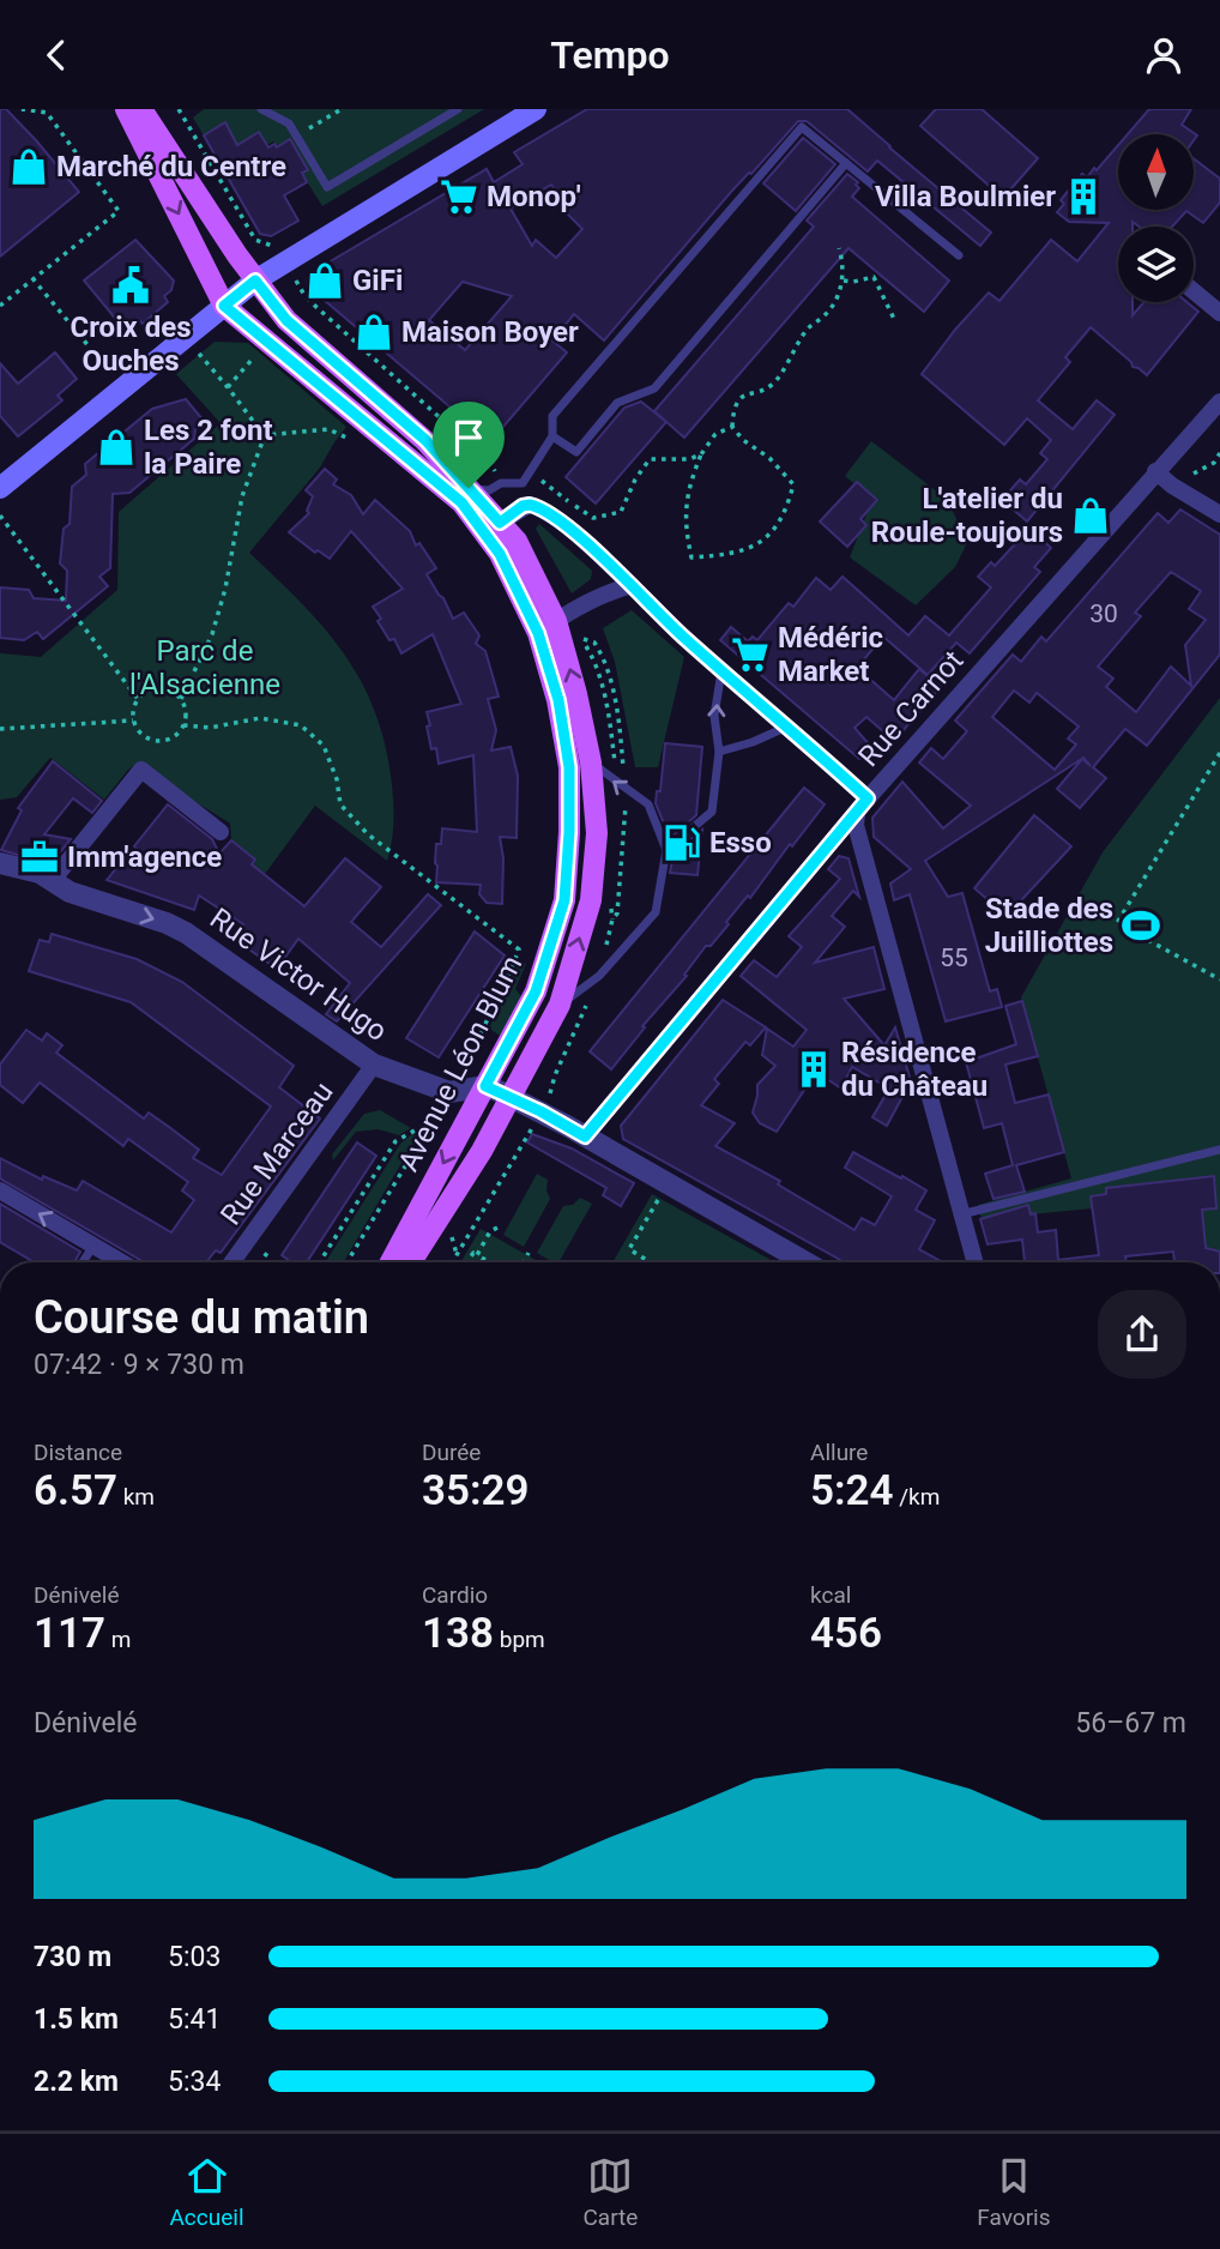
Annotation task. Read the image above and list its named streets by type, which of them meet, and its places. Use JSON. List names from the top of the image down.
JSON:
{
  "streets": {
    "main road": ["Avenue Léon Blum"],
    "street": ["Rue Carnot", "Rue Victor Hugo", "Rue Marceau"]
  },
  "crossings": [
    ["Rue Victor Hugo", "Avenue Léon Blum"],
    ["Rue Victor Hugo", "Rue Marceau"]
  ],
  "one_way": ["Rue Victor Hugo"],
  "parks": ["Parc de l'Alsacienne"],
  "places": {
    "shop": [
      "Marché du Centre",
      "GiFi",
      "Maison Boyer",
      "Les 2 font la Paire",
      "L'atelier du Roule-toujours"
    ],
    "supermarket": ["Monop'", "Médéric Market"],
    "building": ["Villa Boulmier", "Résidence du Château"],
    "public building": ["Croix des Ouches"],
    "fuel station": ["Esso"],
    "office": ["Imm'agence"],
    "sports": ["Stade des Juilliottes"]
  },
  "house_numbers": ["30", "55"],
  "north": "top",
  "page": {
    "header": "Tempo",
    "heading": ["Course du matin", "07:42 · 9 × 730 m"],
    "stats": [
      ["Distance", "6.57 km"],
      ["Durée", "35:29"],
      ["Allure", "5:24 /km"],
      ["Dénivelé", "117 m"],
      ["Cardio", "138 bpm"],
      ["kcal", "456"]
    ],
    "chart": ["Dénivelé", "56–67 m"],
    "list": [
      {
        "name": "730 m",
        "note": "5:03"
      },
      {
        "name": "1.5 km",
        "note": "5:41"
      },
      {
        "name": "2.2 km",
        "note": "5:34"
      }
    ],
    "tabs": ["Accueil", "Carte", "Favoris"]
  }
}
